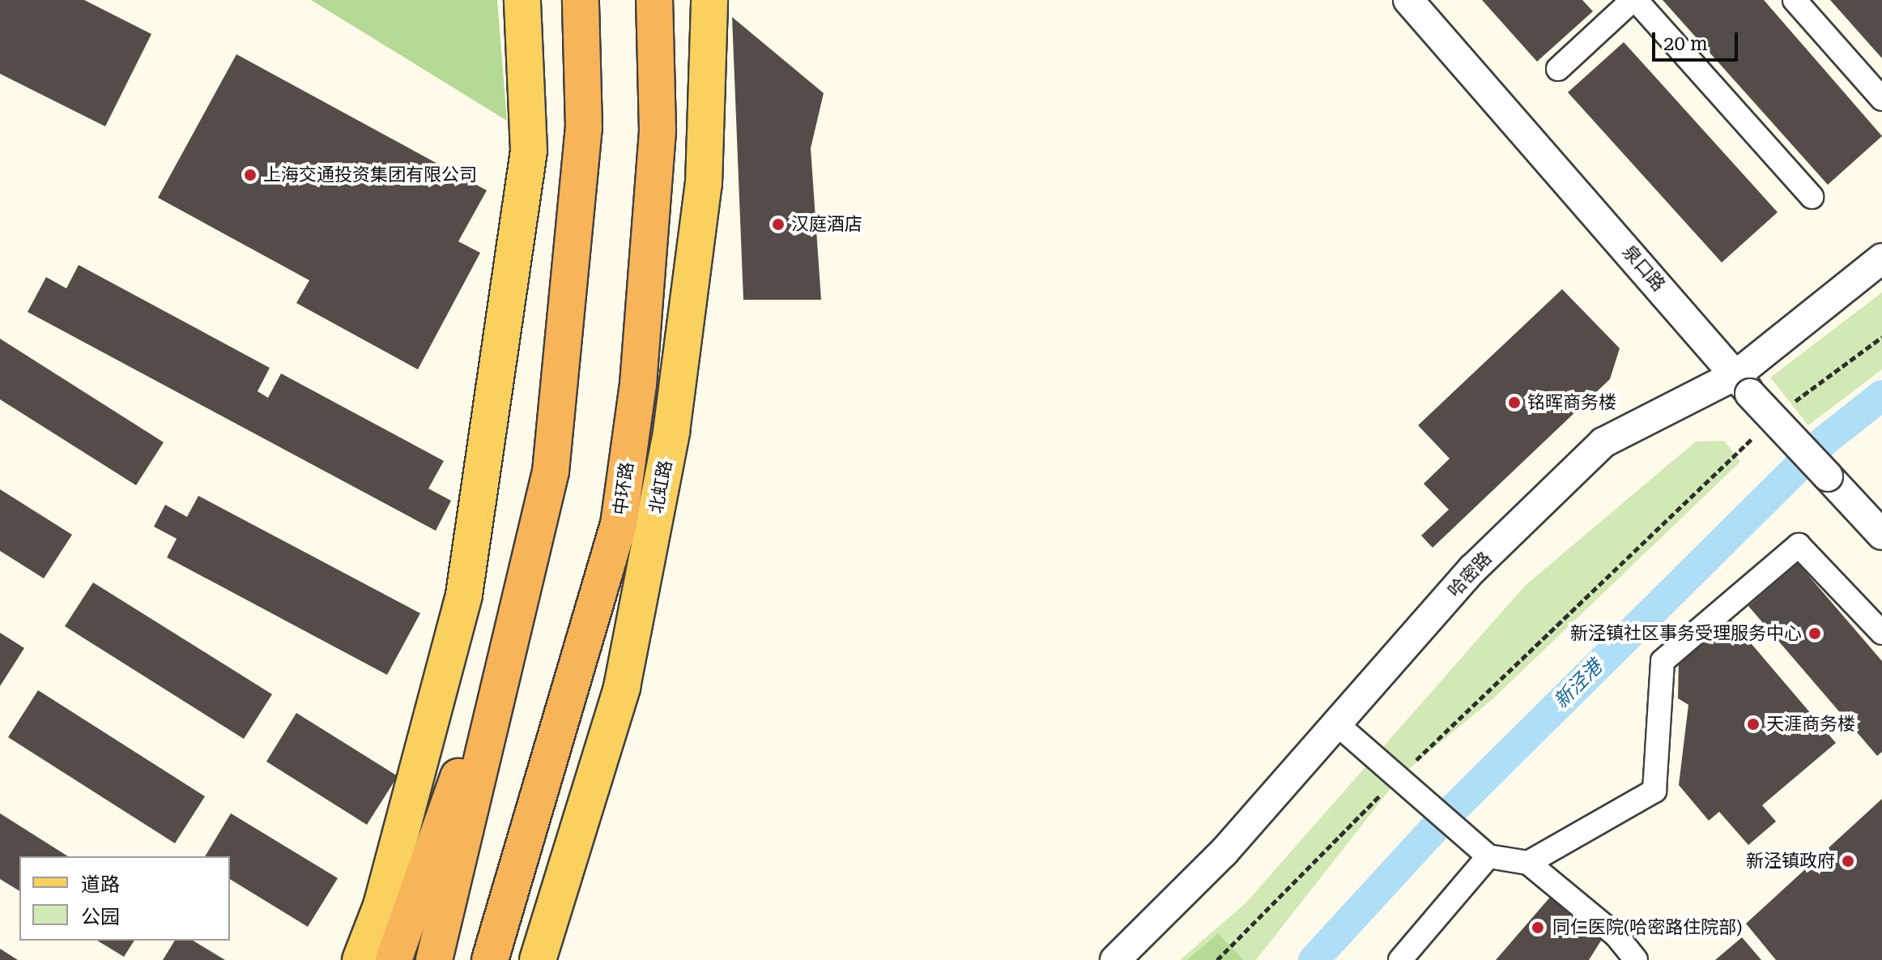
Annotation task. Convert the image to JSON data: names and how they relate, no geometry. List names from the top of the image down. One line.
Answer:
{"streets":{"highway":["中环路"],"main road":["北虹路"],"street":["泉口路","哈密路"]},"crossings":[["泉口路","哈密路"]],"water":["新泾港"],"places":["上海交通投资集团有限公司","汉庭酒店","铭晖商务楼","新泾镇社区事务受理服务中心","天涯商务楼","新泾镇政府","同仁医院(哈密路住院部)"],"legend":["道路","公园"],"scale_bar":"20 m"}
